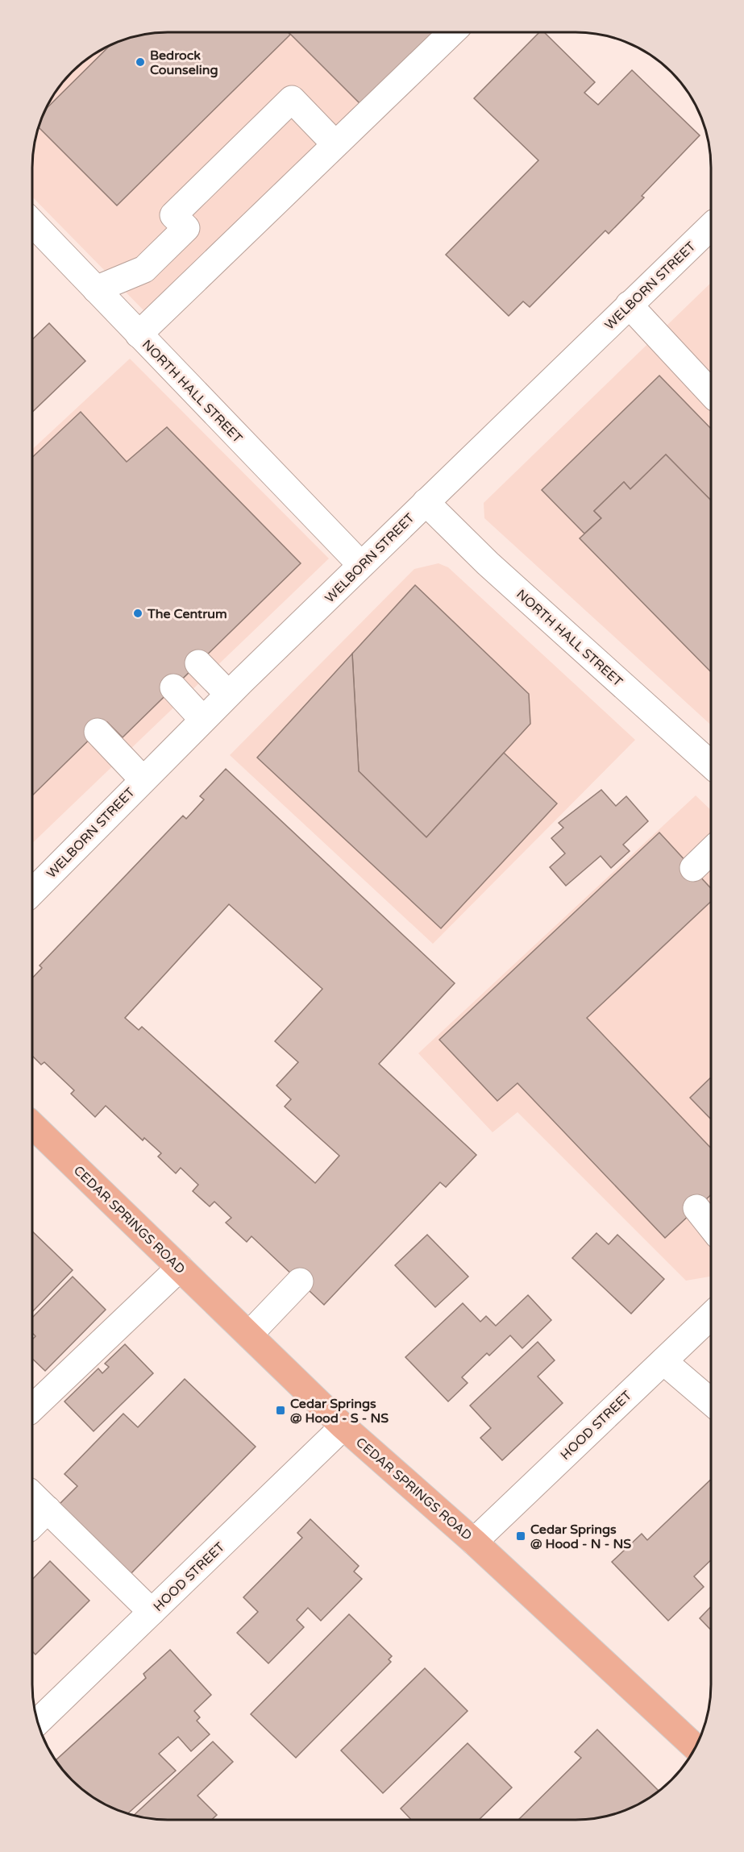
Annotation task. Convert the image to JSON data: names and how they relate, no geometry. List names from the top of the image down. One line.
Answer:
{"streets":{"main road":["CEDAR SPRINGS ROAD"],"street":["WELBORN STREET","NORTH HALL STREET","HOOD STREET"]},"crossings":[["WELBORN STREET","NORTH HALL STREET"],["CEDAR SPRINGS ROAD","HOOD STREET"]],"places":{"other":["Bedrock Counseling","The Centrum"],"transit":["Cedar Springs @ Hood - S - NS","Cedar Springs @ Hood - N - NS"]}}
